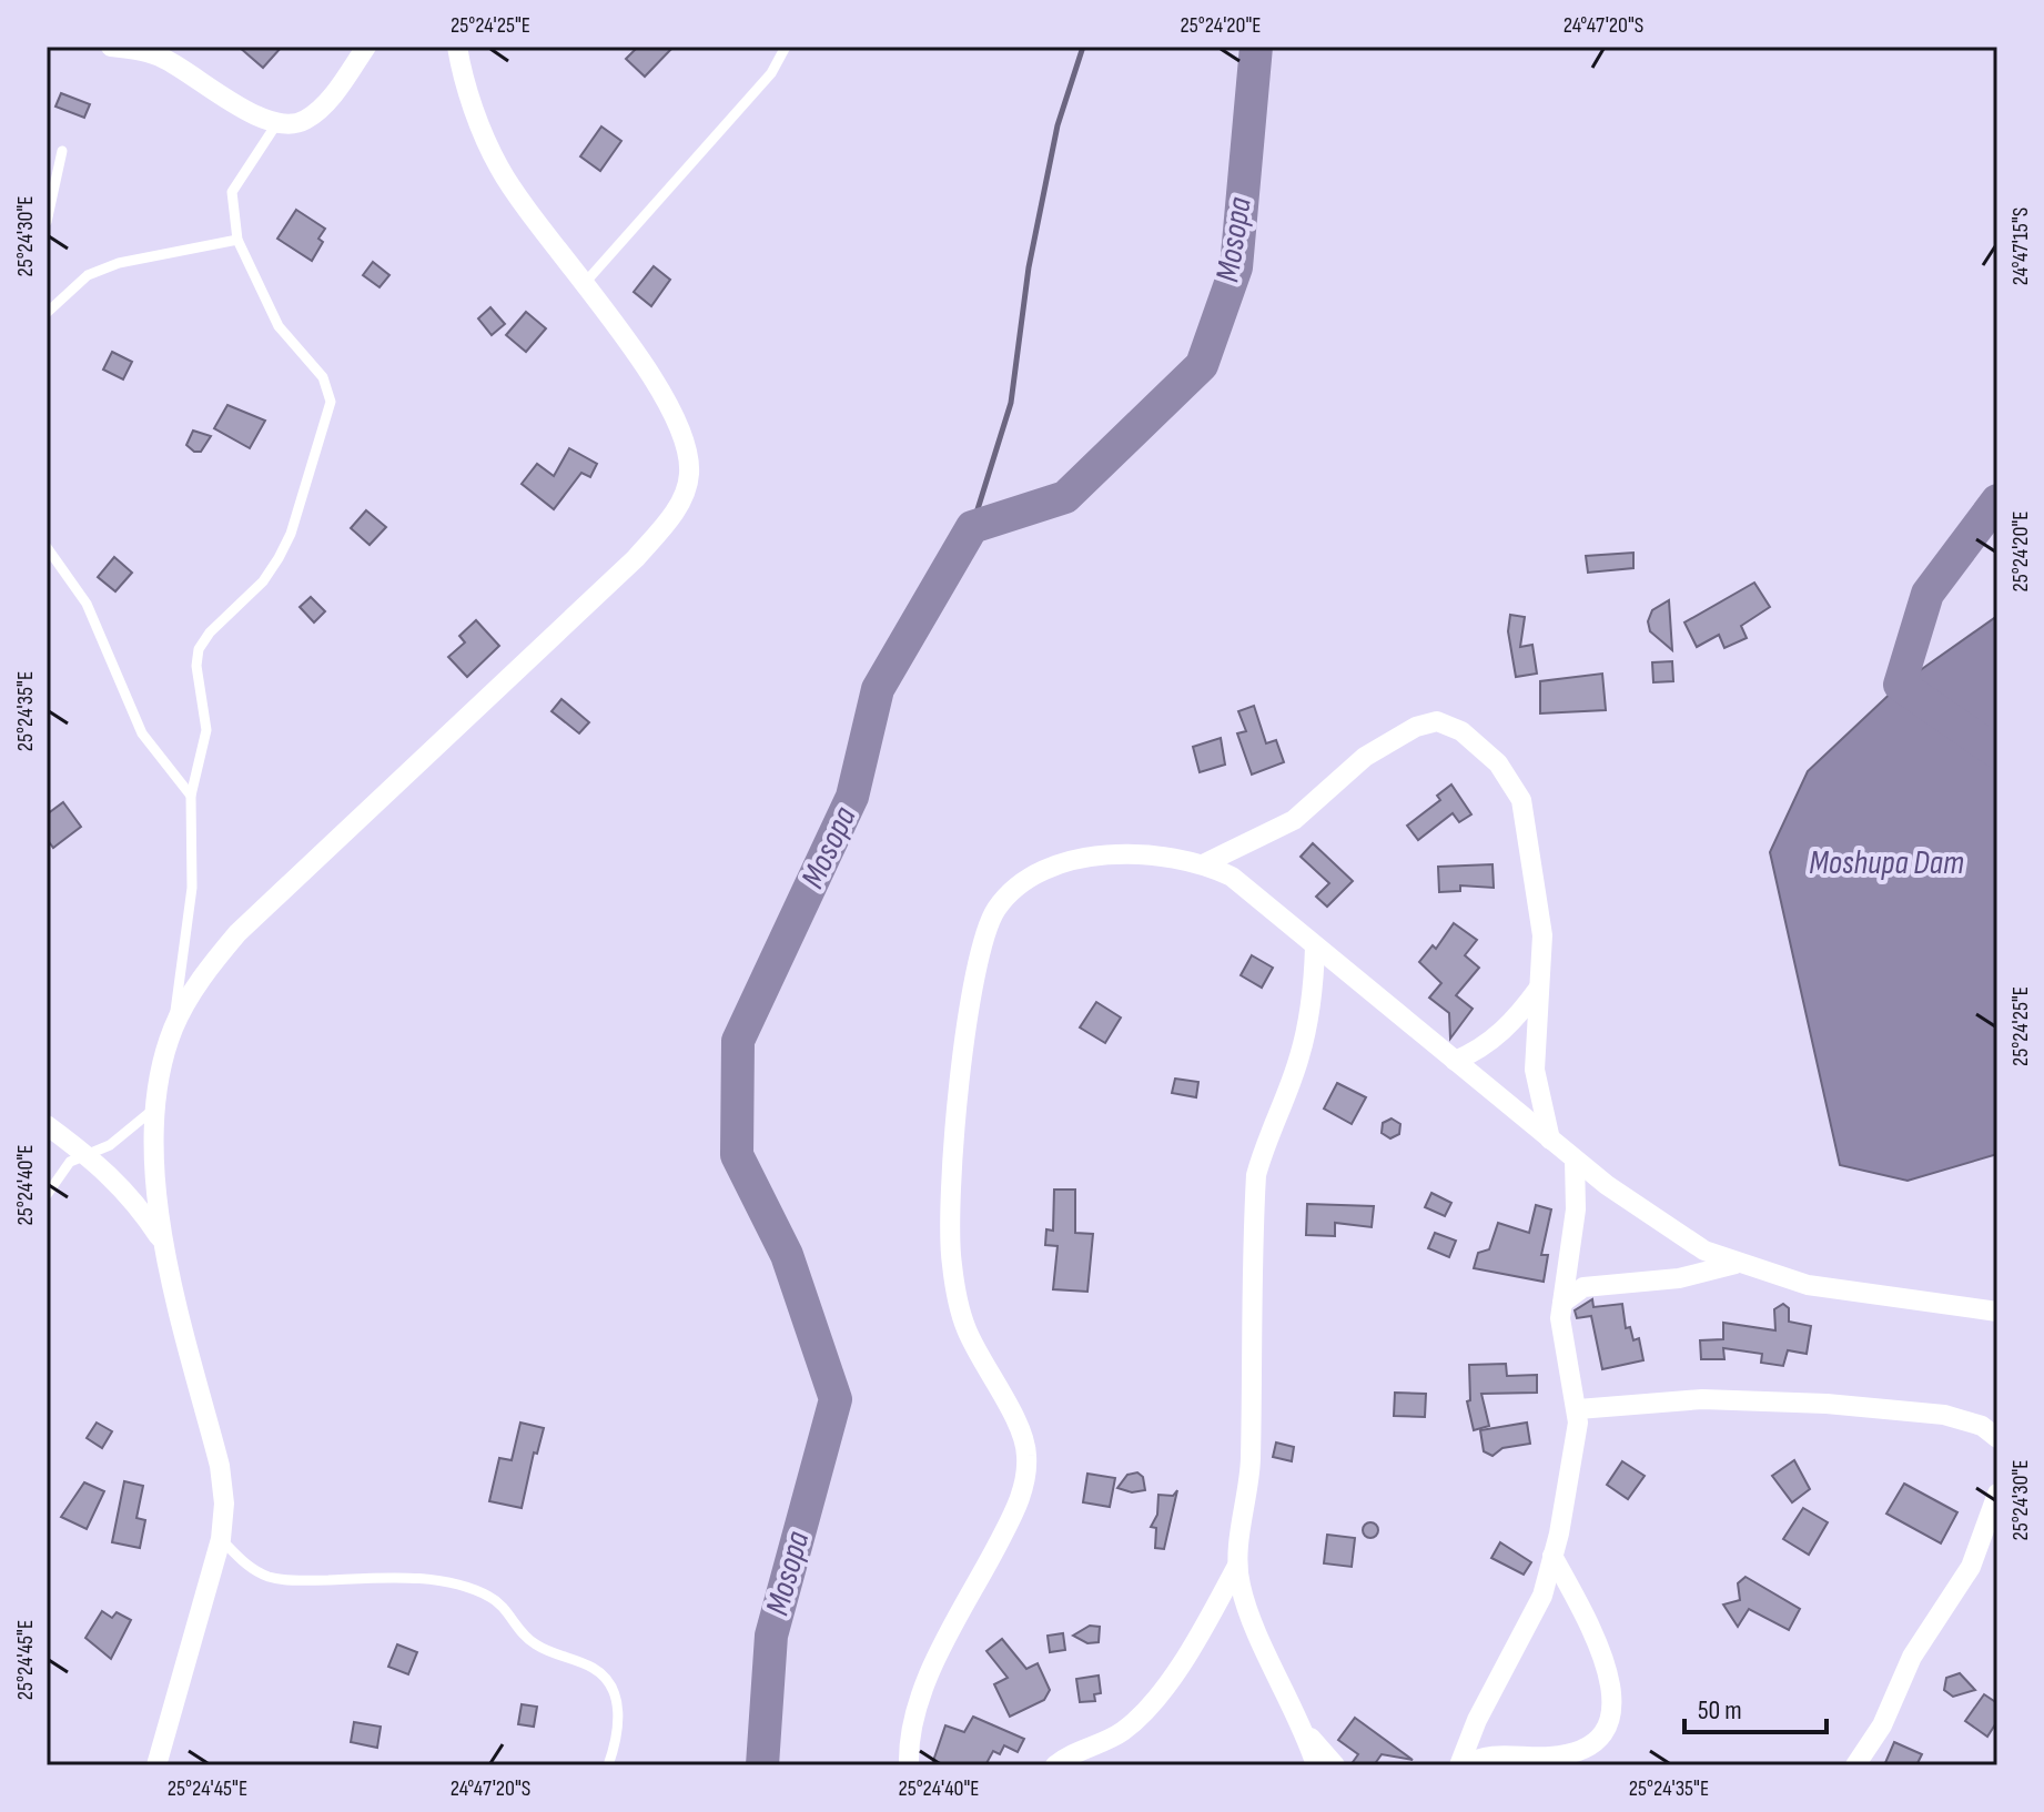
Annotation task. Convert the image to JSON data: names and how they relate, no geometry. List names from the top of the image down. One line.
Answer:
{"water":["Mosopa","Moshupa Dam"],"scale_bar":"50 m","coordinates":["25°24'25\"E","25°24'20\"E","24°47'20\"S","25°24'30\"E","24°47'15\"S","25°24'35\"E","25°24'40\"E","25°24'45\"E"]}
